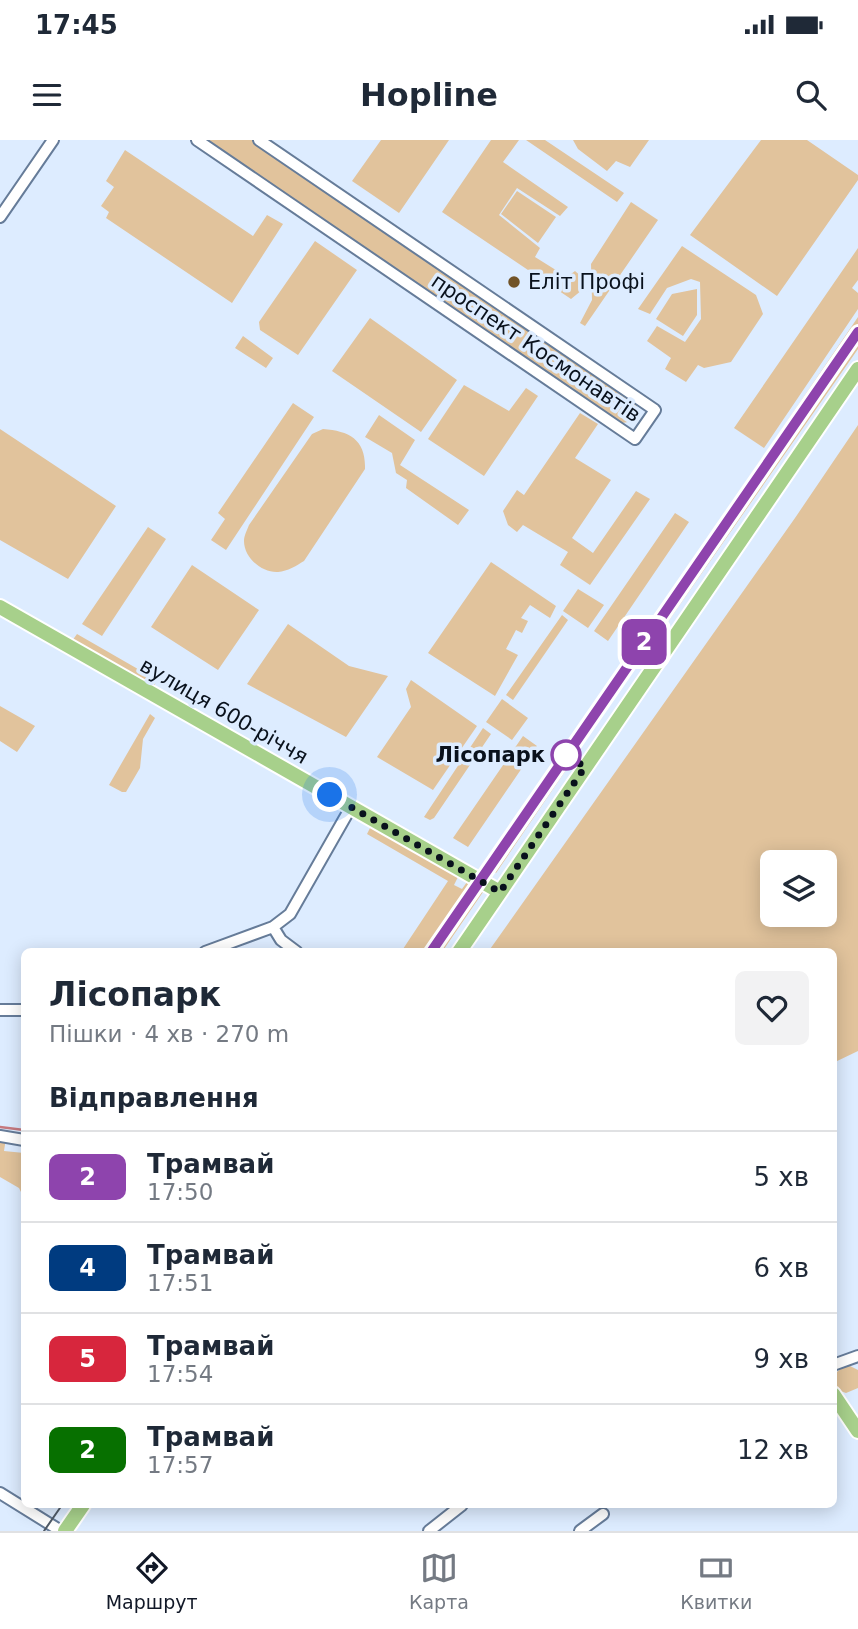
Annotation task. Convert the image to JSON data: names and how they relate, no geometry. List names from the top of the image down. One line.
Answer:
{"streets":{"main road":["вулиця 600-річчя"],"street":["проспект Космонавтів"]},"places":["Еліт Профі","Лісопарк"],"lines":["tram line 2"],"page":{"status":"17:45","header":"Hopline","on_map":"2","heading":[["Лісопарк","Пішки · 4 хв · 270 m"],"Відправлення"],"list":[{"mark":"2","name":"Трамвай","note":"17:50","value":"5 хв"},{"mark":"4","name":"Трамвай","note":"17:51","value":"6 хв"},{"mark":"5","name":"Трамвай","note":"17:54","value":"9 хв"},{"mark":"2","name":"Трамвай","note":"17:57","value":"12 хв"}],"tabs":["Маршрут","Карта","Квитки"]}}
